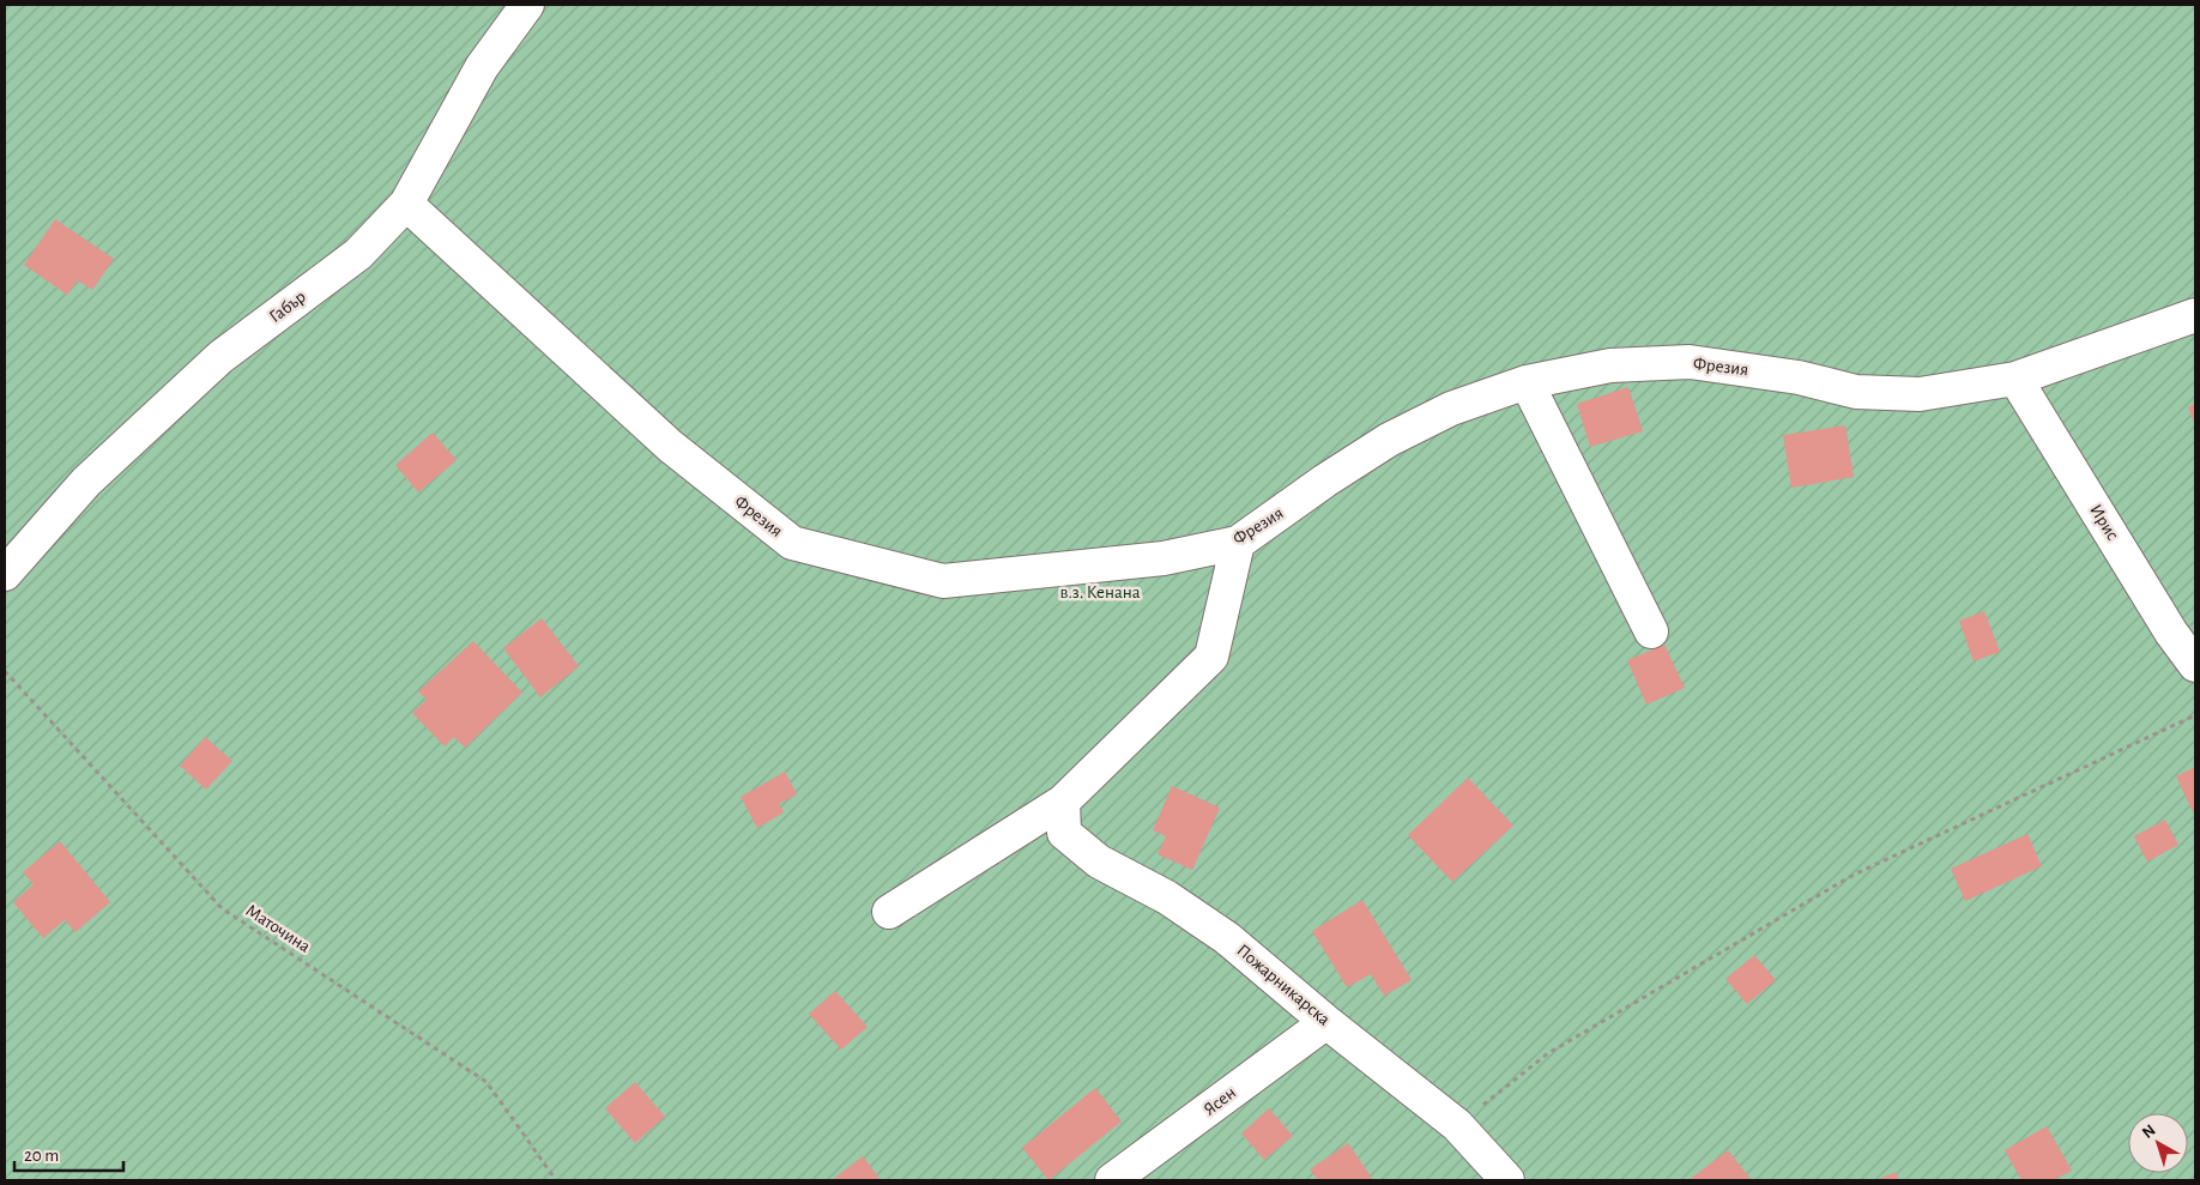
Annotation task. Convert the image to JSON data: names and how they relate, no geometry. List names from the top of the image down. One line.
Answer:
{"streets":{"street":["Габър","Фрезия","Ирис","Пожарникарска","Ясен"],"path":["Маточина"]},"crossings":[["Габър","Фрезия"],["Фрезия","Ирис"],["Пожарникарска","Ясен"]],"parks":["в.з. Кенана"],"scale_bar":"20 m","north":"top left"}
